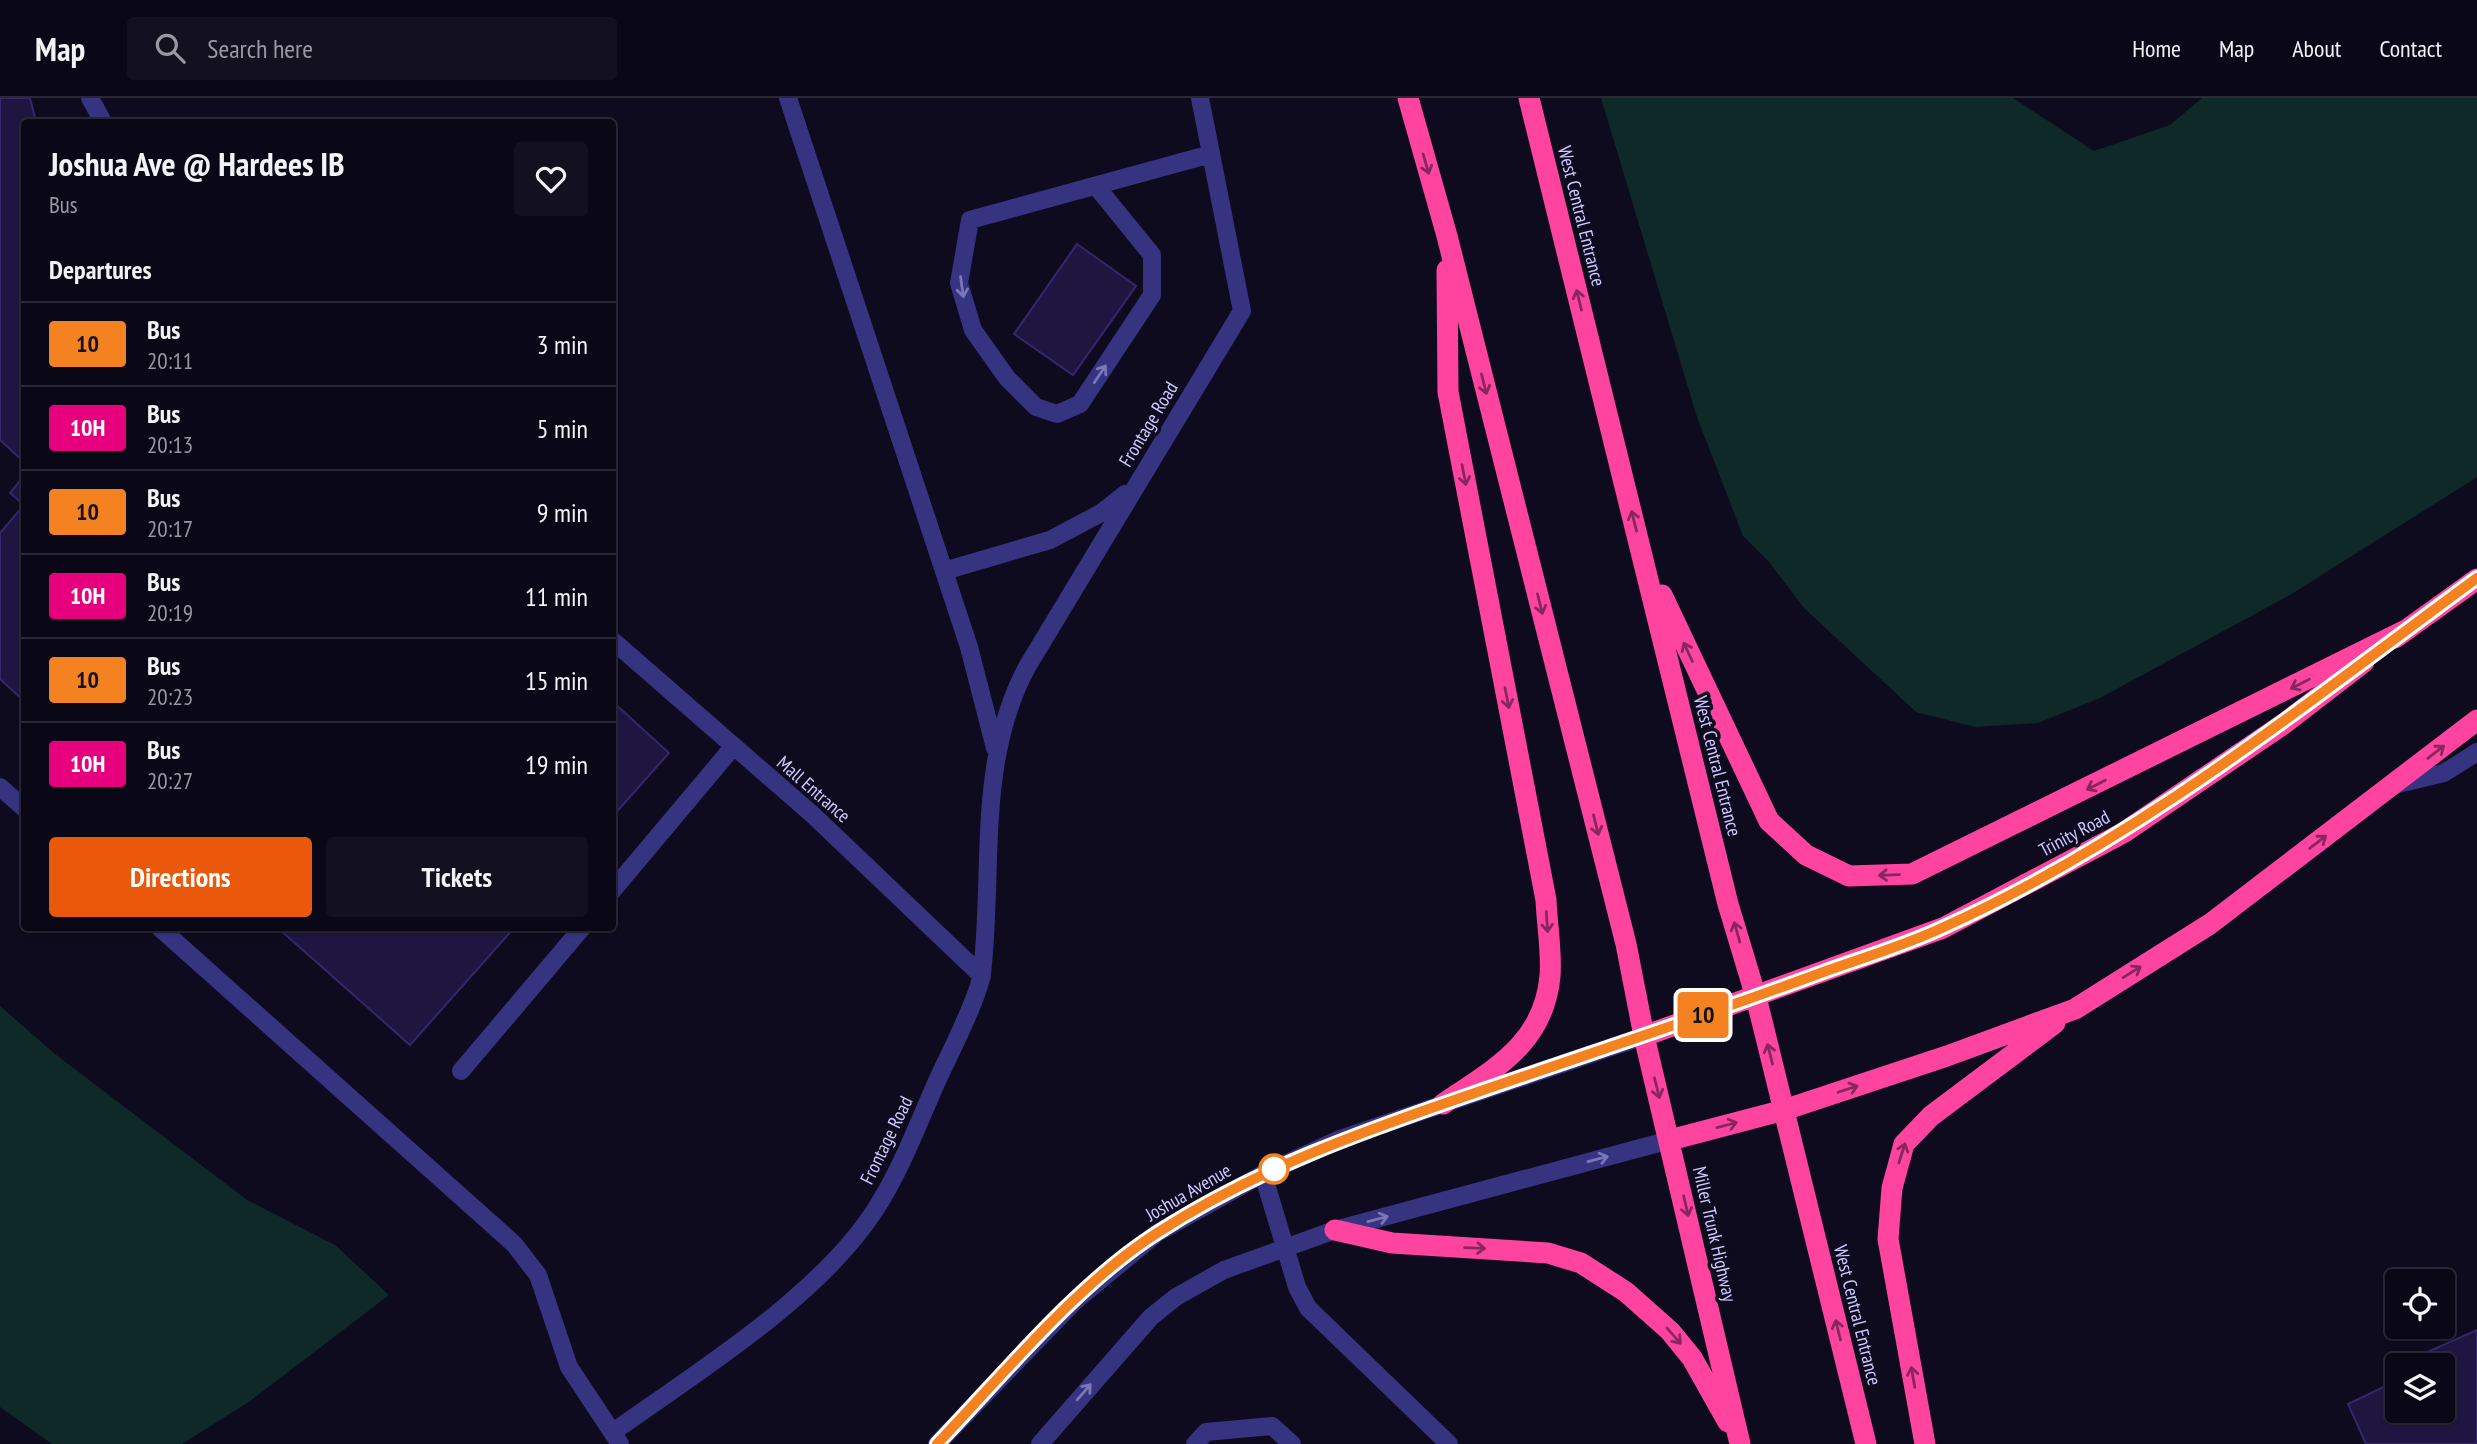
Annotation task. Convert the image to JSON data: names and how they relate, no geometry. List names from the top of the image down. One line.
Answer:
{"streets":{"highway":["West Central Entrance","Trinity Road","Miller Trunk Highway"],"street":["Frontage Road","Mall Entrance","Joshua Avenue"]},"crossings":[["West Central Entrance","Trinity Road"],["Frontage Road","Mall Entrance"],["Trinity Road","Joshua Avenue"],["Trinity Road","Miller Trunk Highway"],["Joshua Avenue","Miller Trunk Highway"]],"one_way":["Miller Trunk Highway"],"lines":["bus line 10"],"page":{"header":"Map","search":"Search here","nav":["Home","Map","About","Contact"],"on_map":"10","heading":[["Joshua Ave @ Hardees IB","Bus"],"Departures"],"list":[{"mark":"10","name":"Bus","note":"20:11","value":"3 min"},{"mark":"10H","name":"Bus","note":"20:13","value":"5 min"},{"mark":"10","name":"Bus","note":"20:17","value":"9 min"},{"mark":"10H","name":"Bus","note":"20:19","value":"11 min"},{"mark":"10","name":"Bus","note":"20:23","value":"15 min"},{"mark":"10H","name":"Bus","note":"20:27","value":"19 min"}],"buttons":["Directions","Tickets"]}}
